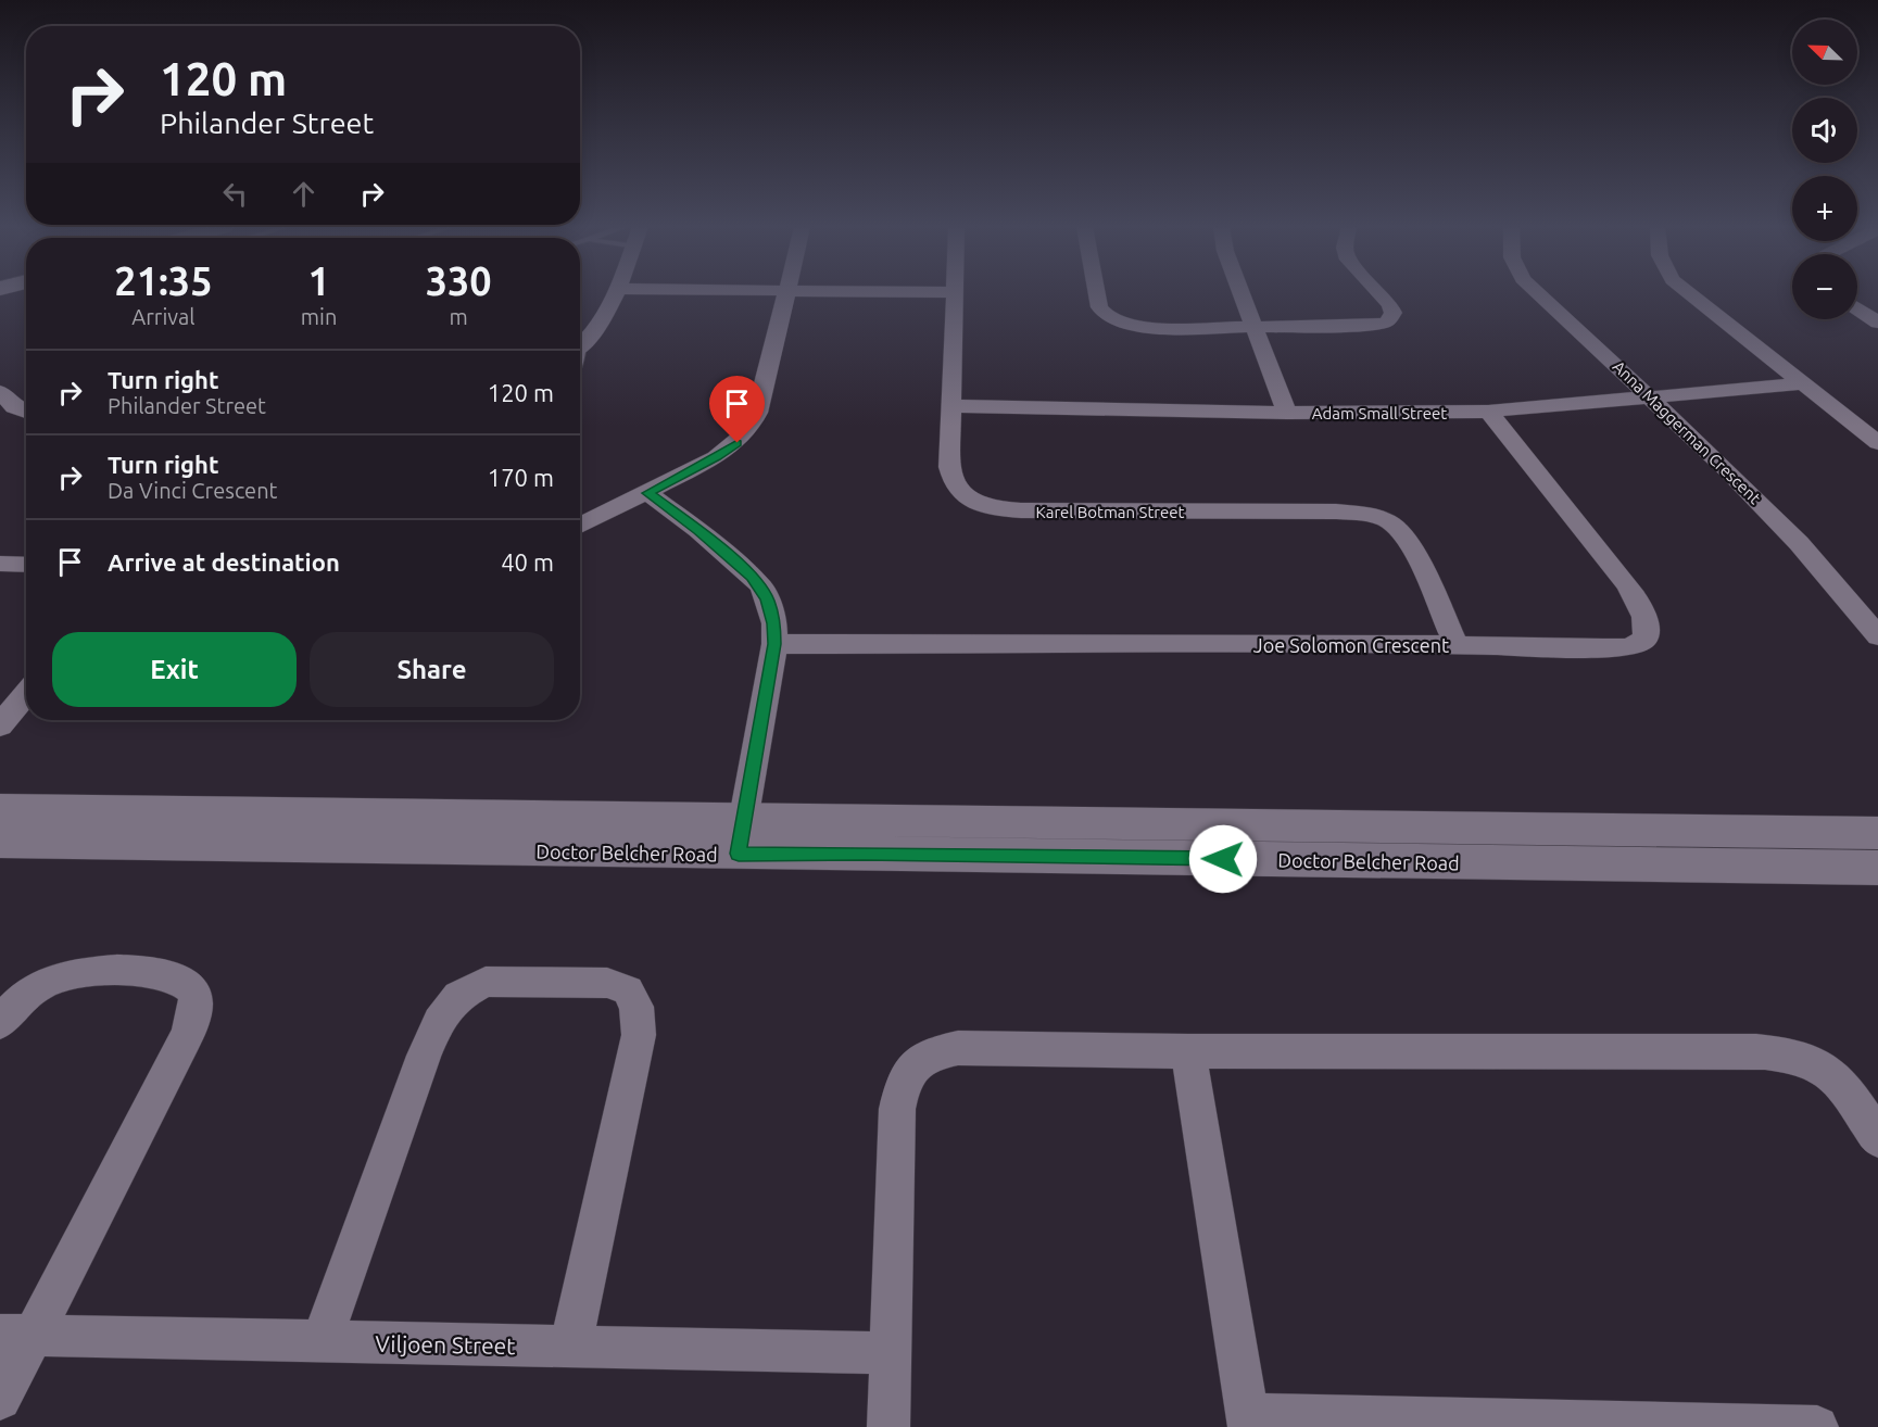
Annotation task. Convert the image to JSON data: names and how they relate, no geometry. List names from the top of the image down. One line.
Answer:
{"streets":{"main road":["Doctor Belcher Road"],"street":["Adam Small Street","Anna Maggerman Crescent","Karel Botman Street","Joe Solomon Crescent","Viljoen Street"]},"crossings":[["Adam Small Street","Anna Maggerman Crescent"],["Adam Small Street","Karel Botman Street"],["Adam Small Street","Joe Solomon Crescent"],["Karel Botman Street","Joe Solomon Crescent"]],"north":"top left","page":{"map_buttons":["+","−"],"turn":["120 m","Philander Street"],"eta":["21:35","Arrival","1","min","330","m"],"list":[{"name":"Turn right","note":"Philander Street","value":"120 m"},{"name":"Turn right","note":"Da Vinci Crescent","value":"170 m"},{"name":"Arrive at destination","value":"40 m"}],"buttons":["Exit","Share"]}}
